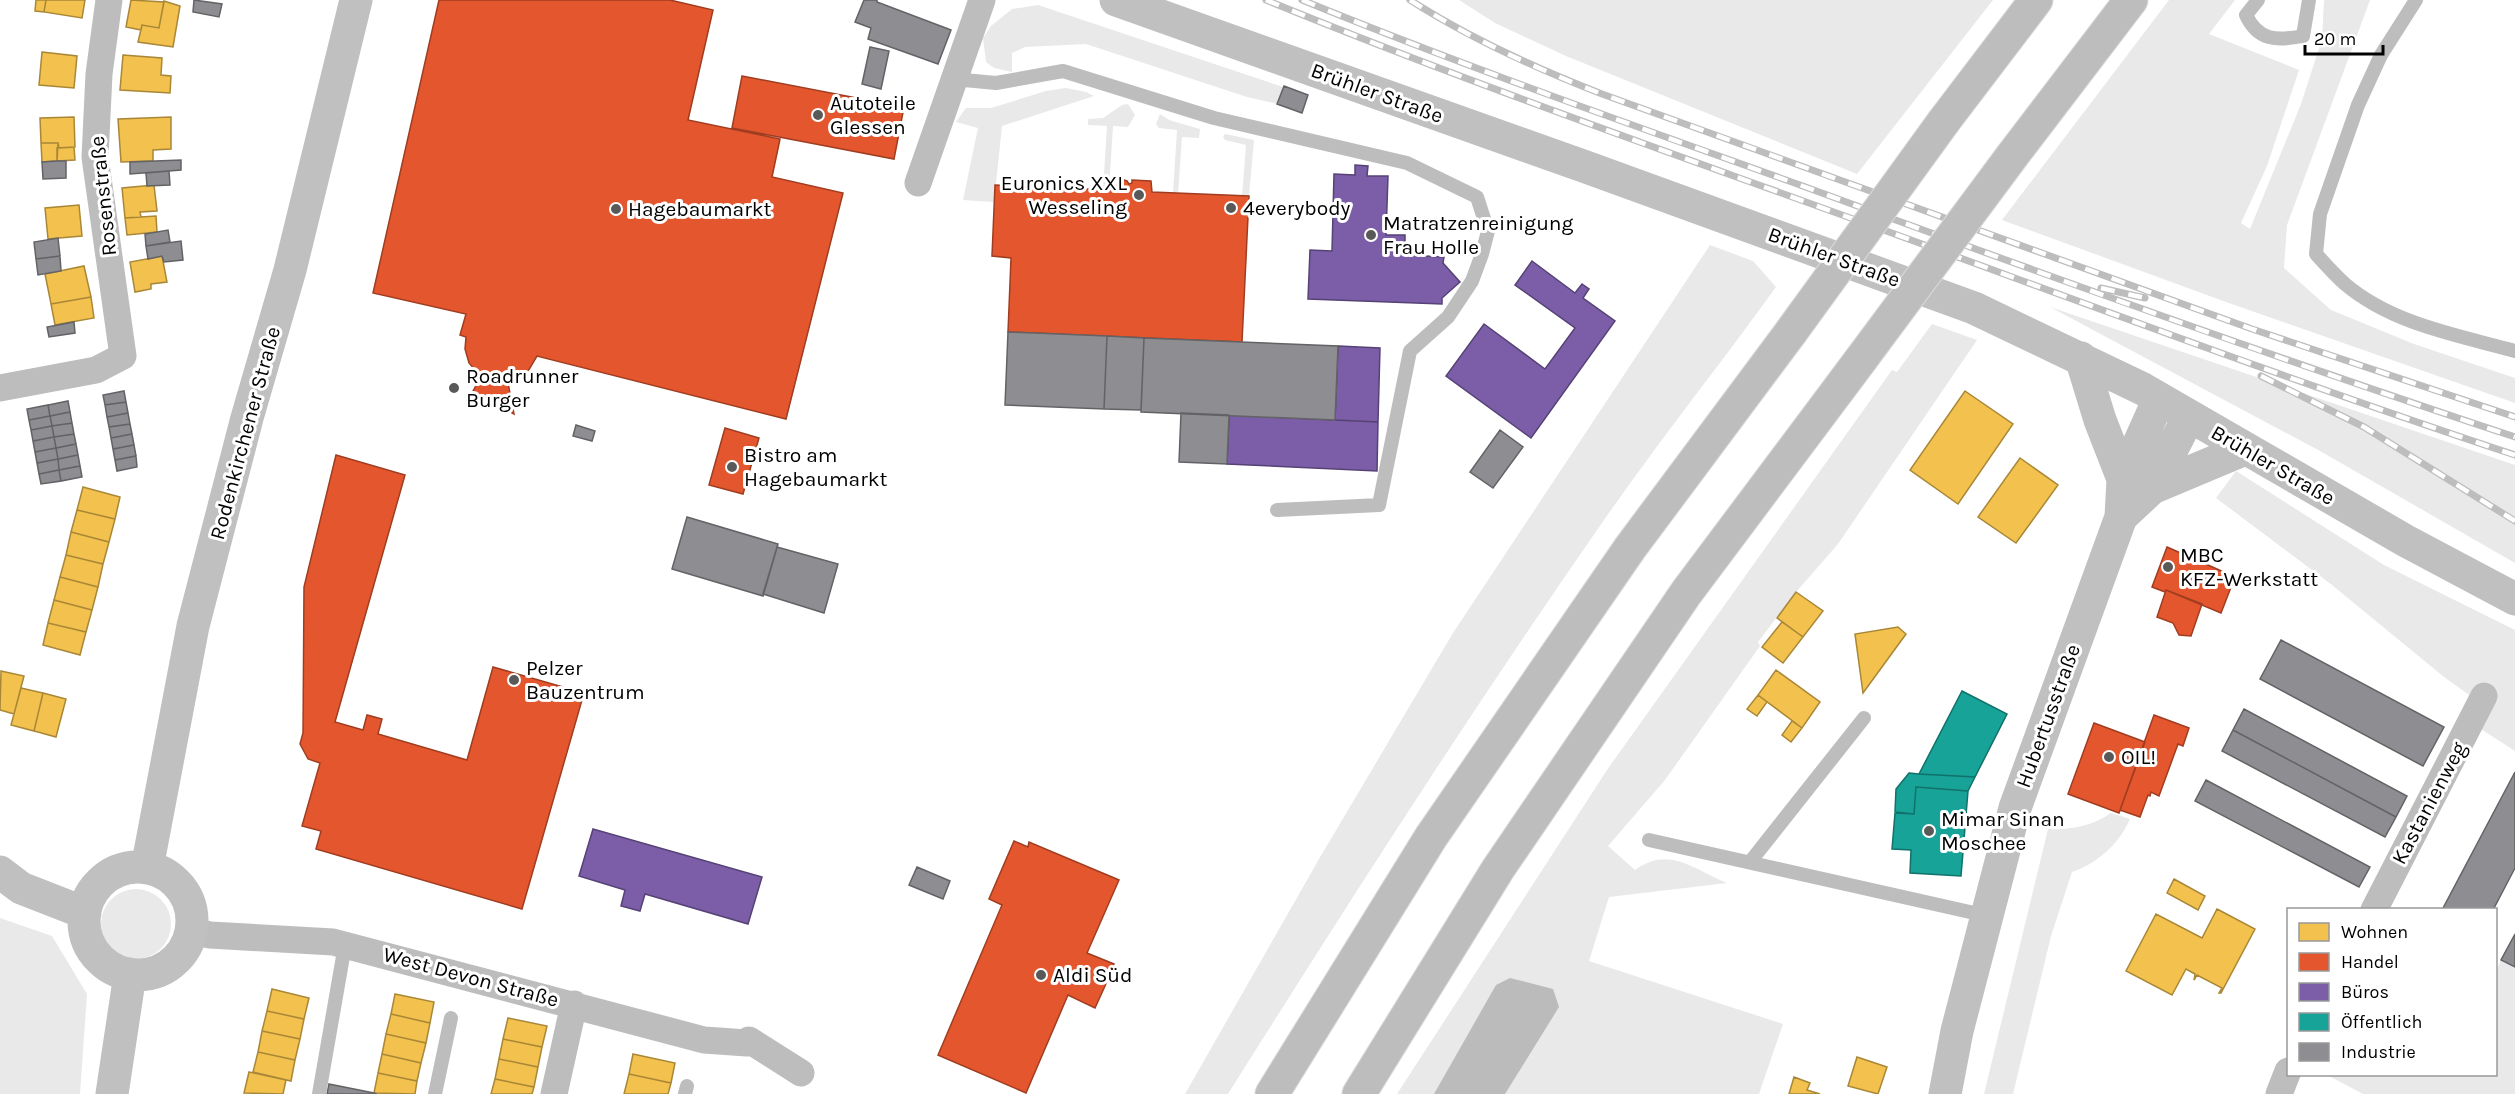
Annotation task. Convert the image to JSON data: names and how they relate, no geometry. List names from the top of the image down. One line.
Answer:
{"streets":{"main road":["Brühler Straße","Rodenkirchener Straße","Hubertusstraße"],"street":["Rosenstraße","Kastanienweg","West Devon Straße"]},"crossings":[["Brühler Straße","Hubertusstraße"],["Rodenkirchener Straße","West Devon Straße"]],"places":["Autoteile Glessen","Euronics XXL Wesseling","4everybody","Hagebaumarkt","Matratzenreinigung Frau Holle","Roadrunner Burger","Bistro am Hagebaumarkt","MBC KFZ-Werkstatt","Pelzer Bauzentrum","OIL!","Mimar Sinan Moschee","Aldi Süd"],"legend":["Wohnen","Handel","Büros","Öffentlich","Industrie"],"scale_bar":"20 m"}
